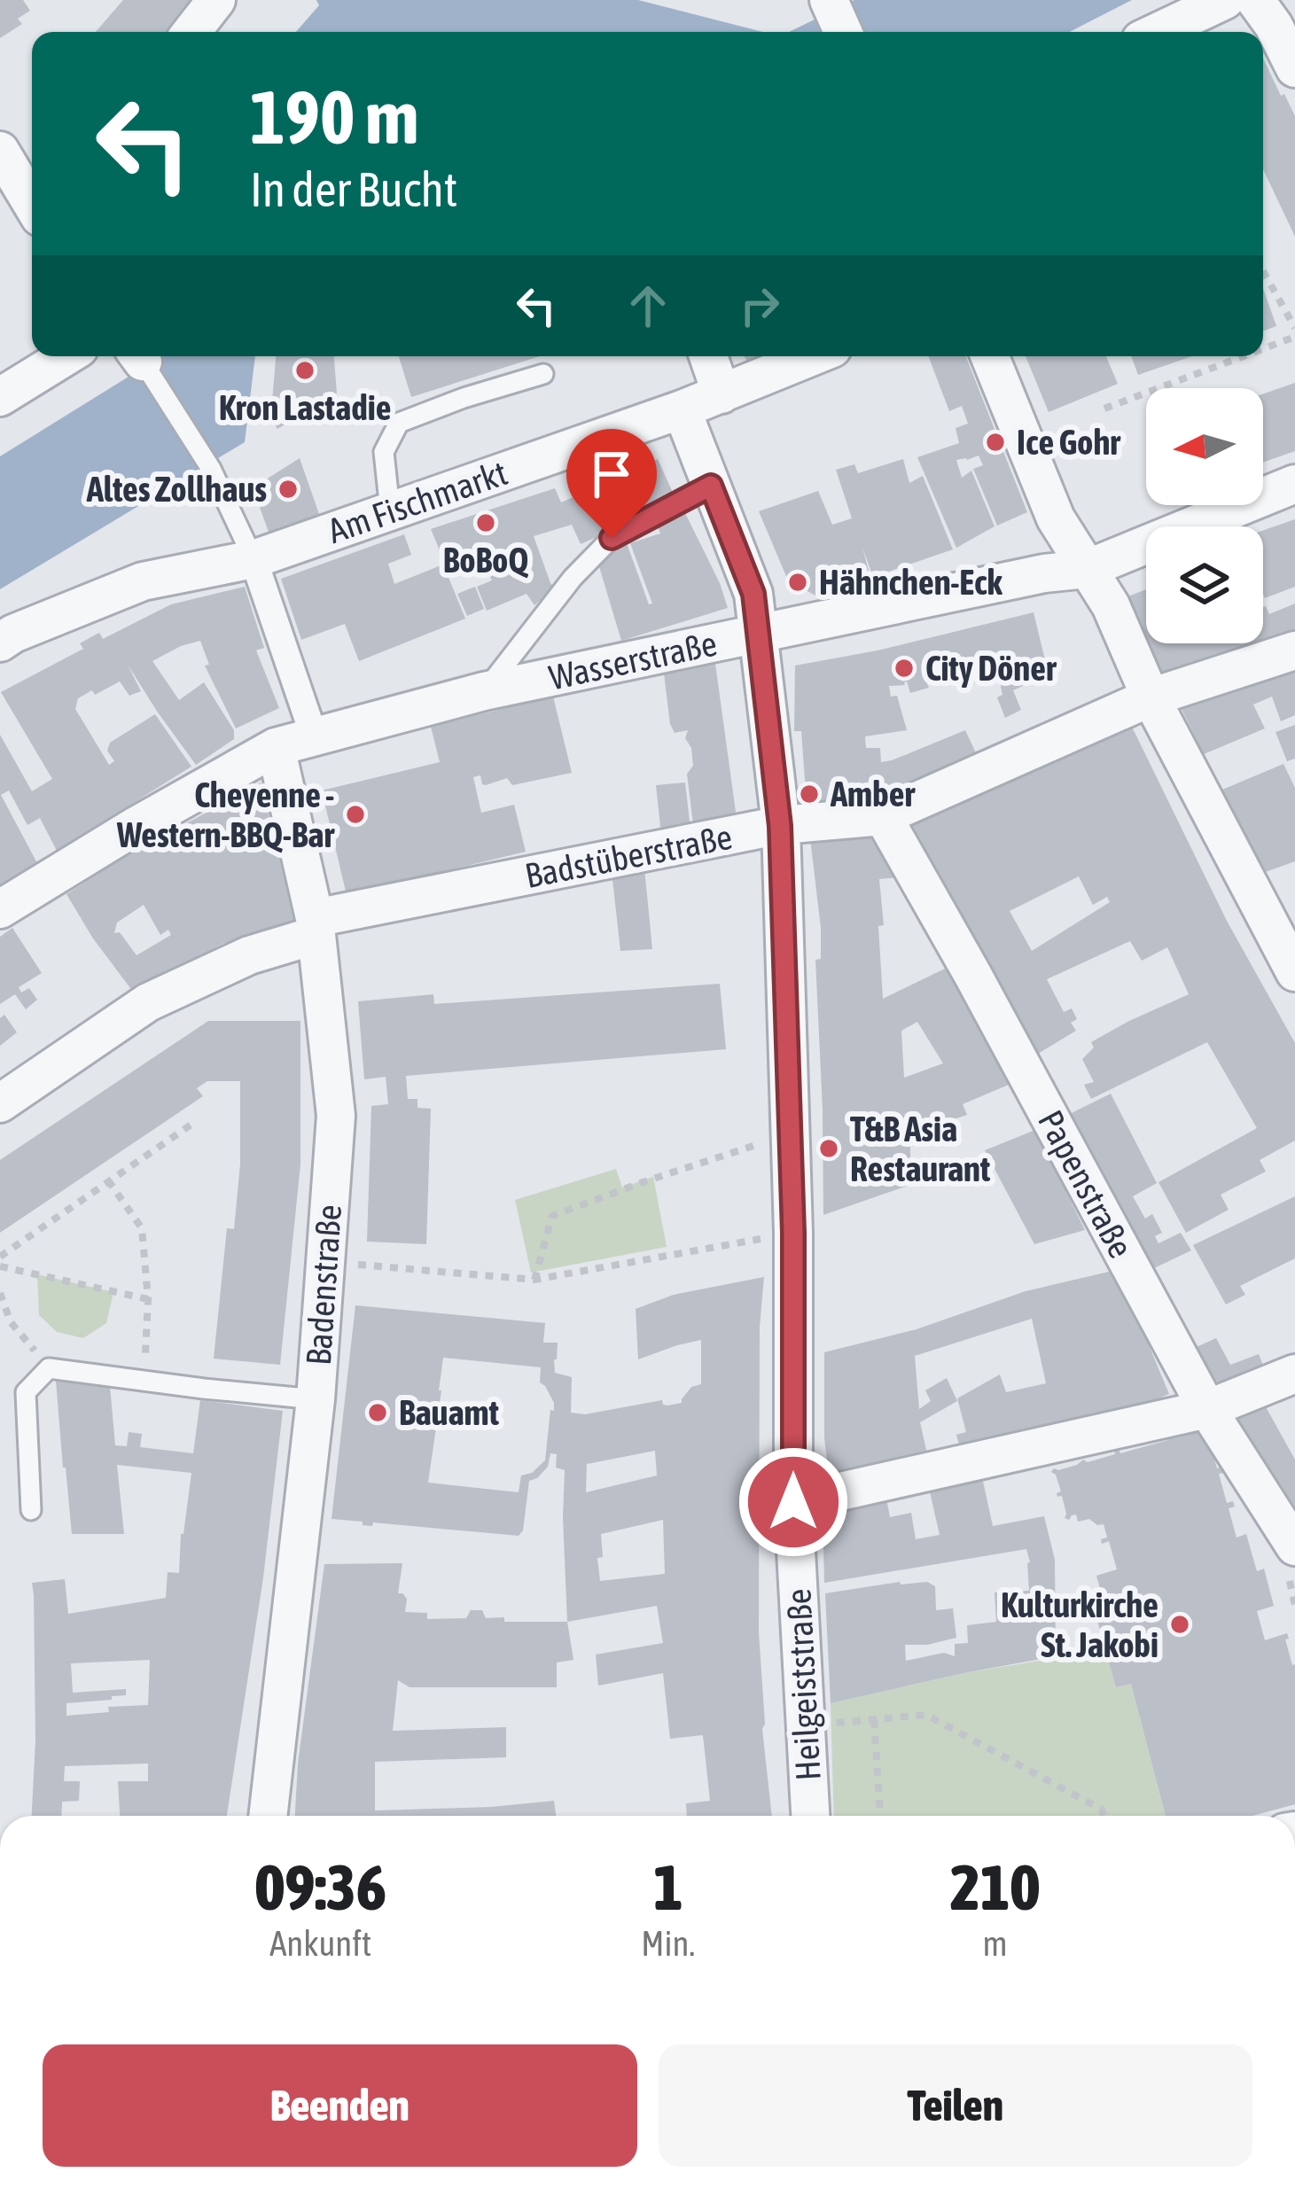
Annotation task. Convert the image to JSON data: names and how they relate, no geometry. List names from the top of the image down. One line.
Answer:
{"streets":{"street":["Am Fischmarkt","Wasserstraße","Badstüberstraße","Papenstraße","Badenstraße","Heilgeiststraße"]},"crossings":[["Am Fischmarkt","Heilgeiststraße"],["Wasserstraße","Badenstraße"],["Wasserstraße","Heilgeiststraße"],["Badstüberstraße","Papenstraße"],["Badstüberstraße","Badenstraße"],["Badstüberstraße","Heilgeiststraße"]],"places":["Kron Lastadie","Ice Gohr","Altes Zollhaus","BoBoQ","Hähnchen-Eck","City Döner","Amber","Cheyenne - Western-BBQ-Bar","T&B Asia Restaurant","Bauamt","Kulturkirche St. Jakobi"],"north":"left","page":{"turn":["190 m","In der Bucht"],"eta":["09:36","Ankunft","1","Min.","210","m"],"buttons":["Beenden","Teilen"]}}
